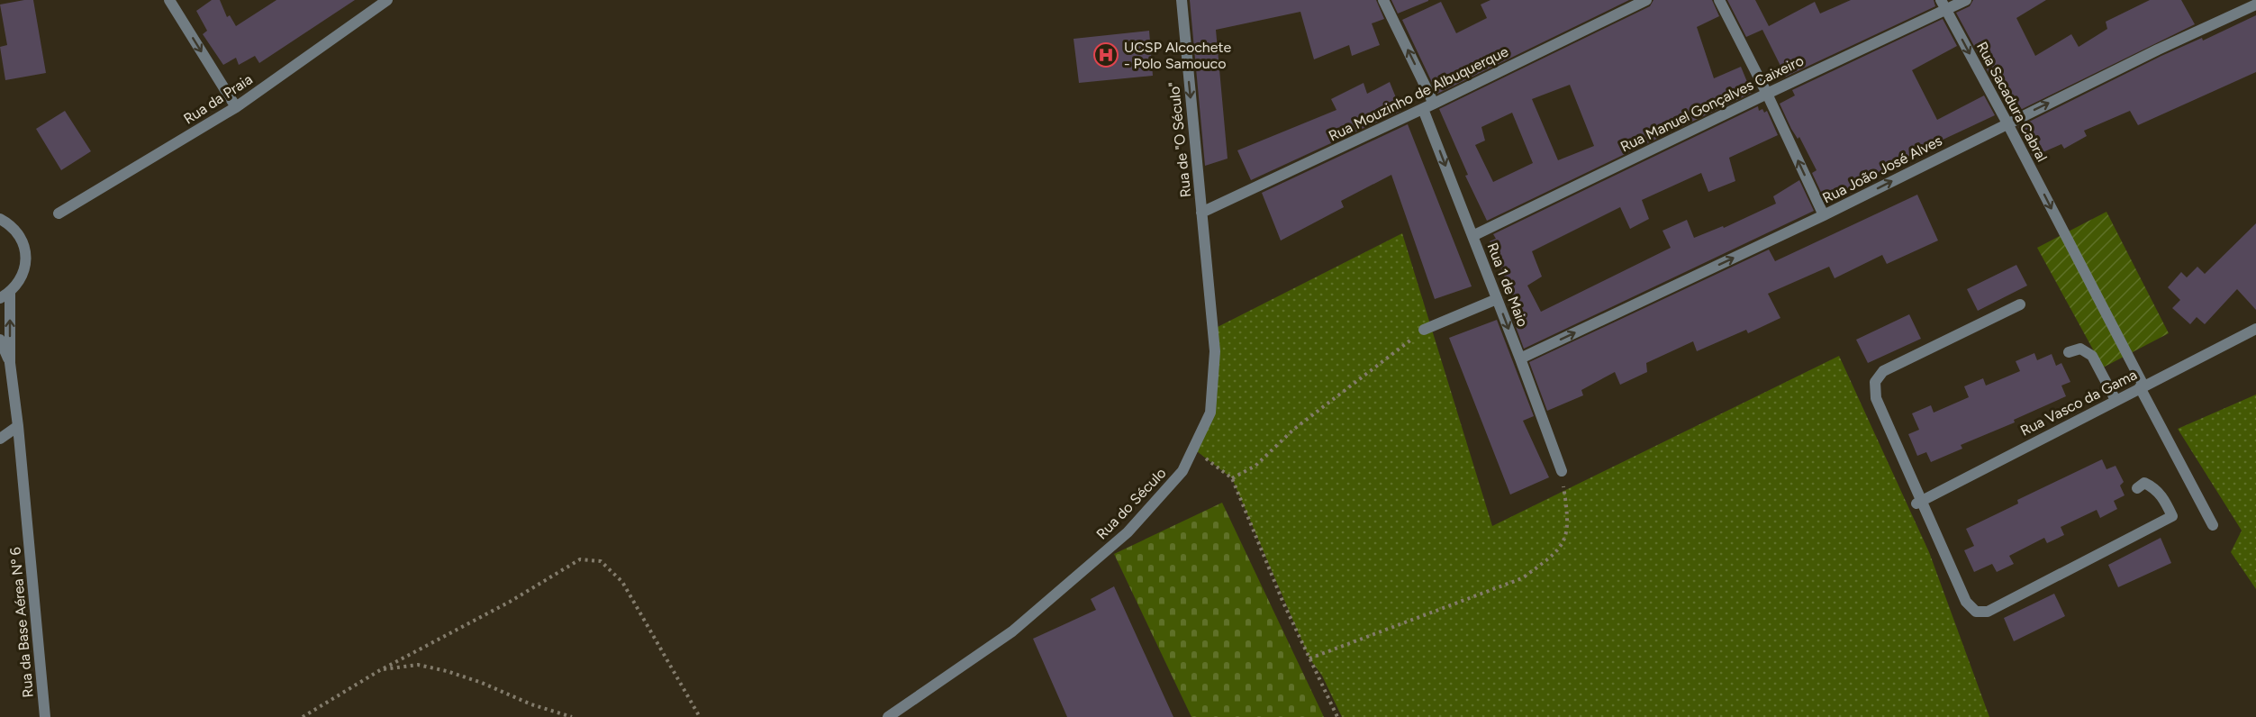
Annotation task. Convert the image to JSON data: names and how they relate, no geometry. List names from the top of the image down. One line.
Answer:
{"streets":{"street":["Rua Mouzinho de Albuquerque","Rua da Praia","Rua Sacadura Cabral","Rua Manuel Gonçalves Caixeiro","Rua de \"O Século\"","Rua João José Alves","Rua 1 de Maio","Rua Vasco da Gama","Rua do Século","Rua da Base Aérea Nº 6"]},"crossings":[["Rua Mouzinho de Albuquerque","Rua de \"O Século\""],["Rua Mouzinho de Albuquerque","Rua 1 de Maio"],["Rua Mouzinho de Albuquerque","Rua do Século"],["Rua Sacadura Cabral","Rua Manuel Gonçalves Caixeiro"],["Rua Sacadura Cabral","Rua João José Alves"],["Rua Sacadura Cabral","Rua Vasco da Gama"],["Rua Manuel Gonçalves Caixeiro","Rua 1 de Maio"],["Rua de \"O Século\"","Rua do Século"],["Rua João José Alves","Rua 1 de Maio"]],"one_way":["Rua Sacadura Cabral","Rua de \"O Século\"","Rua João José Alves","Rua 1 de Maio"],"places":{"hospital":["UCSP Alcochete - Polo Samouco"]}}
